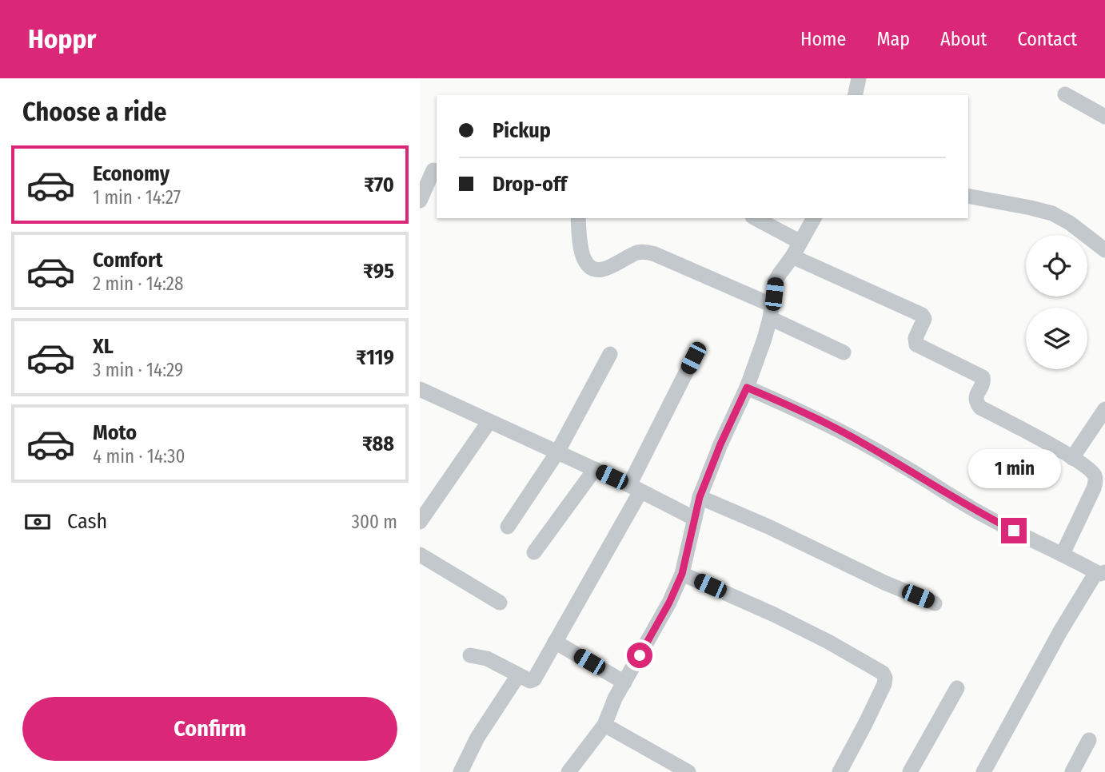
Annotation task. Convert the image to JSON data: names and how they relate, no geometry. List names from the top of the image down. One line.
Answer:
{"page":{"header":"Hoppr","nav":["Home","Map","About","Contact"],"heading":"Choose a ride","banner":["Pickup","Drop-off"],"list":[{"name":"Economy","note":"1 min · 14:27","value":"₹70"},{"name":"Comfort","note":"2 min · 14:28","value":"₹95"},{"name":"XL","note":"3 min · 14:29","value":"₹119"},{"name":"Moto","note":"4 min · 14:30","value":"₹88"}],"bubble":"1 min","pay":["Cash","300 m"],"buttons":"Confirm"}}
